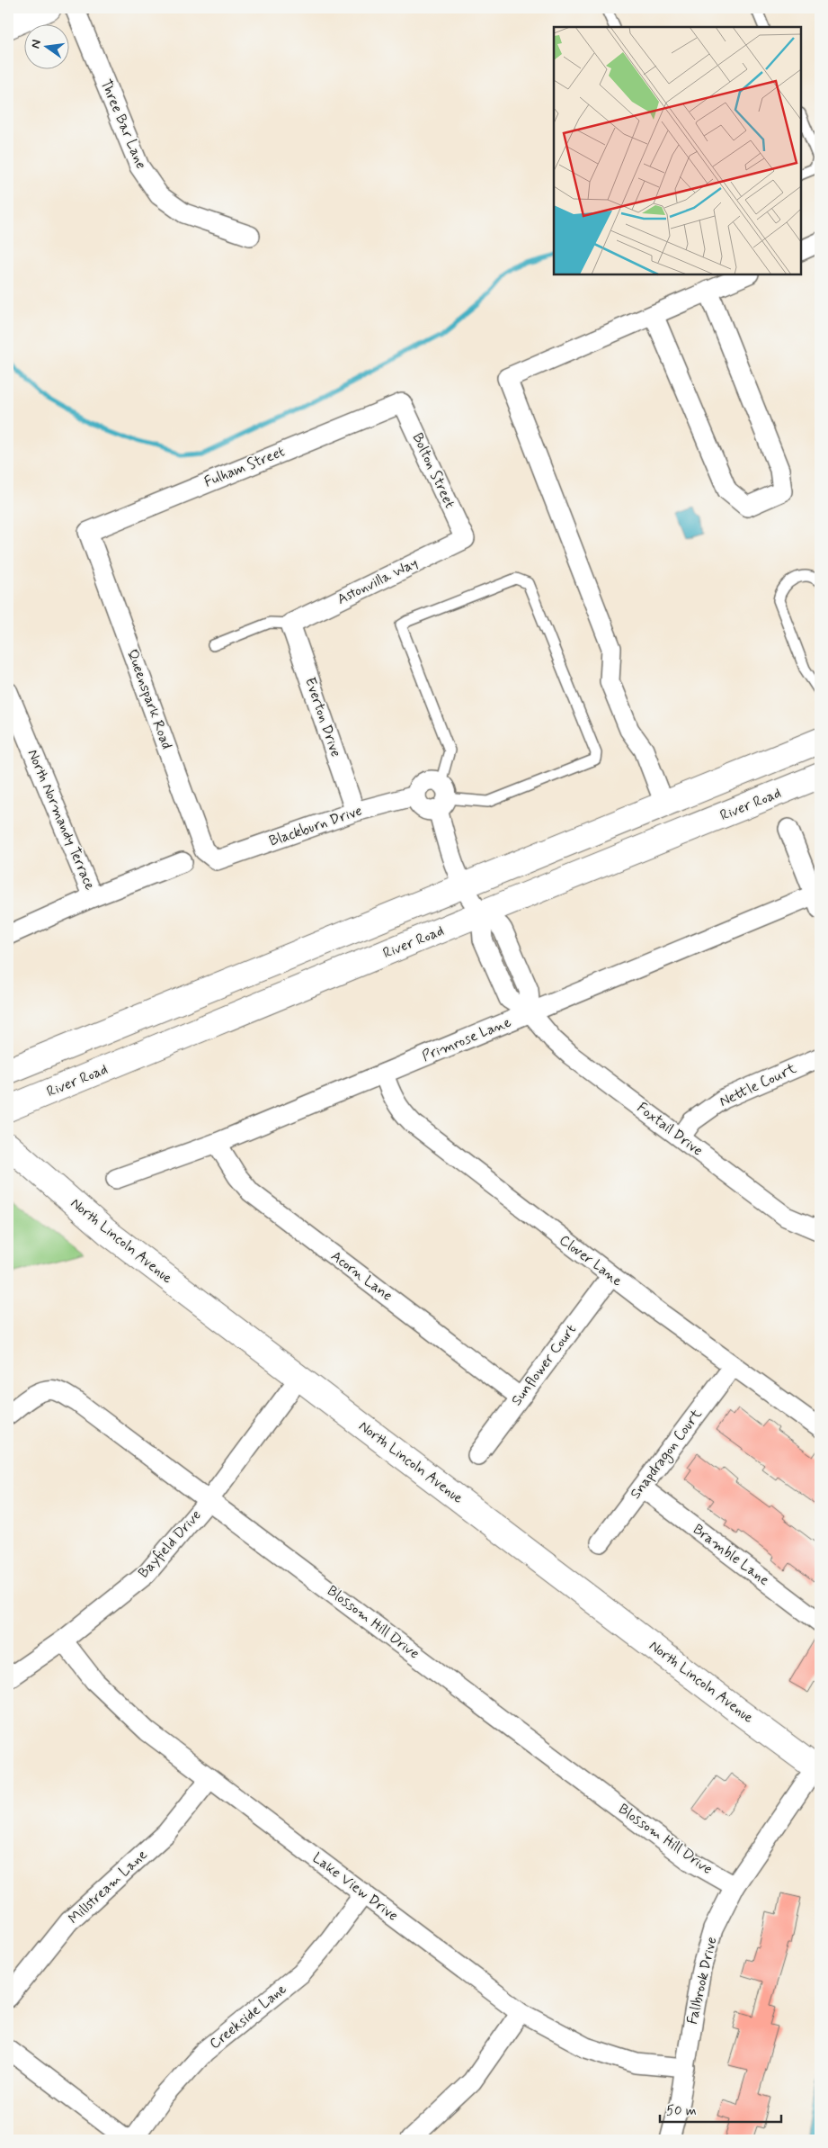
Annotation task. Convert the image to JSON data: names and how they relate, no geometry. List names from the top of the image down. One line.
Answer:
{"streets":{"main road":["River Road","North Lincoln Avenue"],"street":["Three Bar Lane","Fulham Street","Bolton Street","Astonvilla Way","Queenspark Road","Everton Drive","North Normandy Terrace","Blackburn Drive","Primrose Lane","Nettle Court","Foxtail Drive","Clover Lane","Acorn Lane","Sunflower Court","Snapdragon Court","Bayfield Drive","Bramble Lane","Blossom Hill Drive","Millstream Lane","Lake View Drive","Fallbrook Drive","Creekside Lane"]},"crossings":[["Fulham Street","Bolton Street"],["Fulham Street","Queenspark Road"],["Bolton Street","Astonvilla Way"],["Astonvilla Way","Everton Drive"],["Queenspark Road","Blackburn Drive"],["Everton Drive","Blackburn Drive"],["River Road","Foxtail Drive"],["Primrose Lane","Foxtail Drive"],["Primrose Lane","Clover Lane"],["Primrose Lane","Acorn Lane"],["Nettle Court","Foxtail Drive"],["North Lincoln Avenue","Bayfield Drive"],["North Lincoln Avenue","Fallbrook Drive"],["Clover Lane","Sunflower Court"],["Clover Lane","Snapdragon Court"],["Acorn Lane","Sunflower Court"],["Snapdragon Court","Bramble Lane"],["Bayfield Drive","Blossom Hill Drive"],["Bayfield Drive","Lake View Drive"],["Blossom Hill Drive","Fallbrook Drive"],["Millstream Lane","Lake View Drive"],["Lake View Drive","Fallbrook Drive"],["Lake View Drive","Creekside Lane"]],"scale_bar":"50 m","north":"left"}
